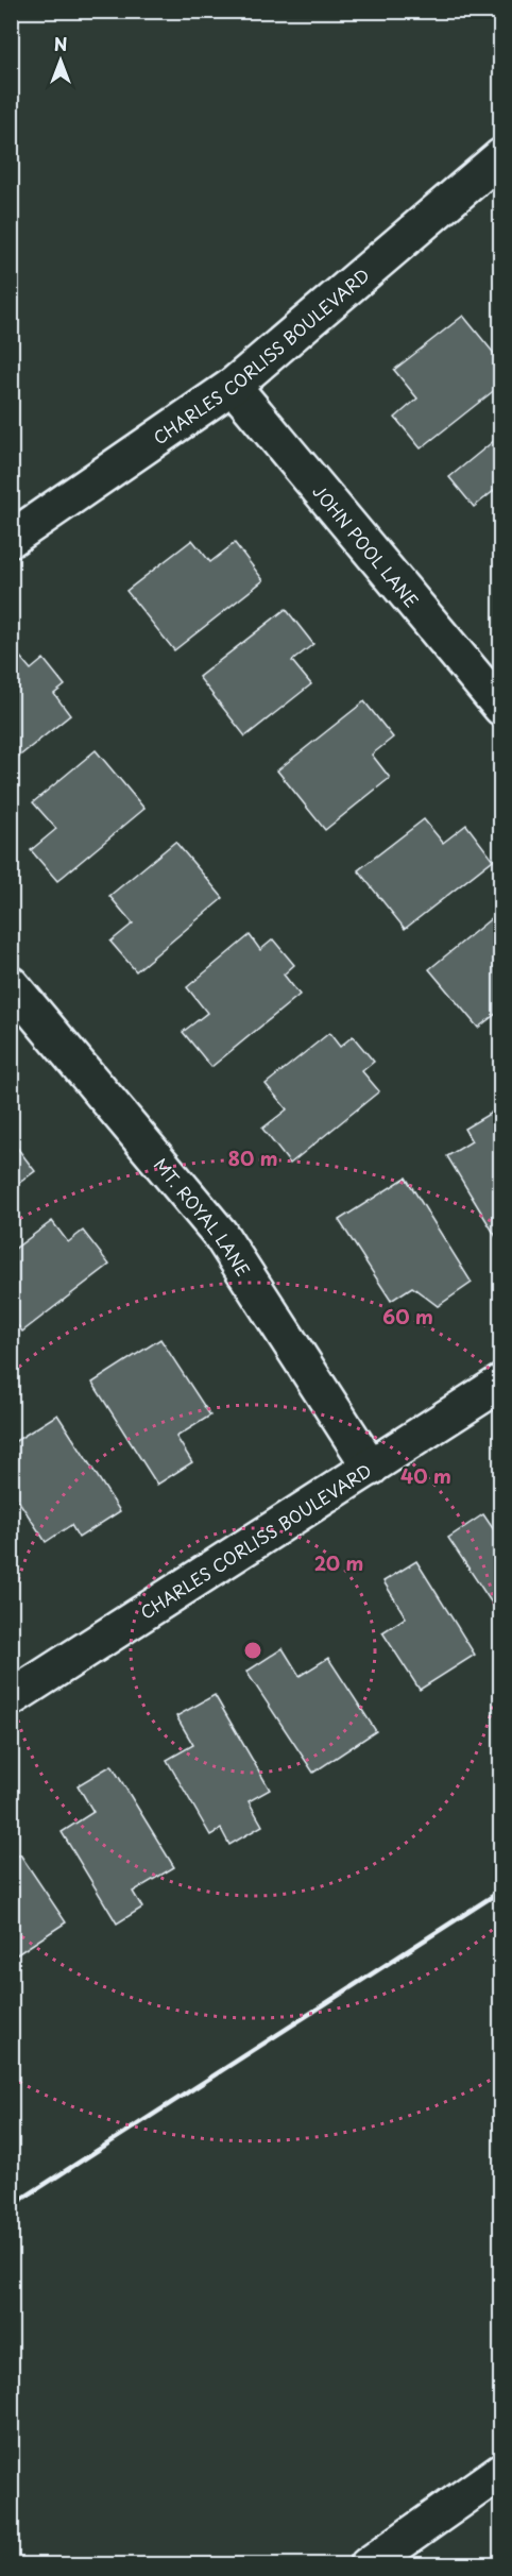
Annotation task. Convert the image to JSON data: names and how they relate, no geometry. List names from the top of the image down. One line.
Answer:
{"streets":{"street":["CHARLES CORLISS BOULEVARD","JOHN POOL LANE","MT. ROYAL LANE"]},"crossings":[["CHARLES CORLISS BOULEVARD","JOHN POOL LANE"],["CHARLES CORLISS BOULEVARD","MT. ROYAL LANE"]],"north":"top","rings":["80 m","60 m","40 m","20 m"]}
